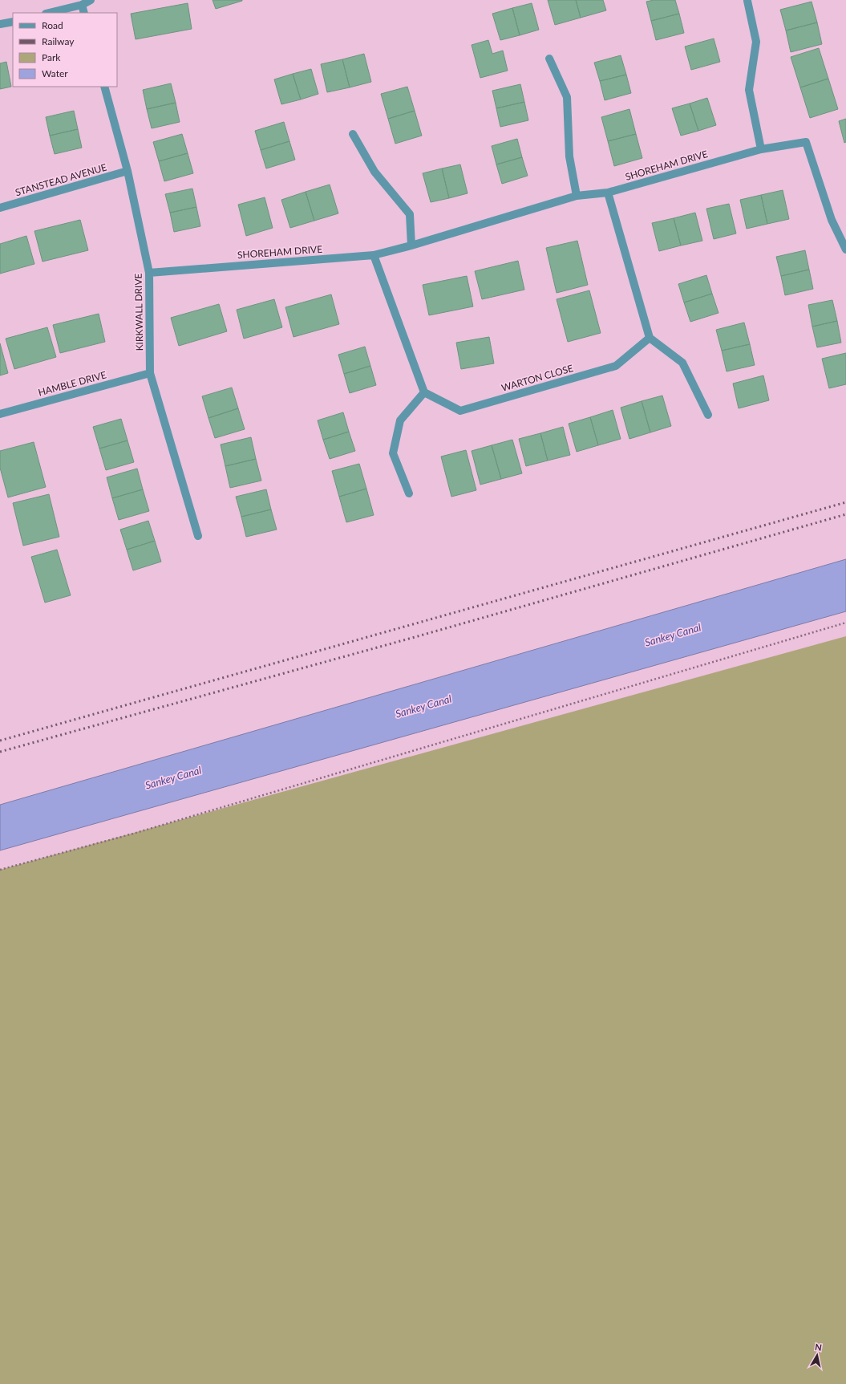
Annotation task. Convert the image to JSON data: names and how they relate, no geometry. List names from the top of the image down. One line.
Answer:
{"streets":{"street":["SHOREHAM DRIVE","STANSTEAD AVENUE","KIRKWALL DRIVE","WARTON CLOSE","HAMBLE DRIVE"]},"crossings":[["SHOREHAM DRIVE","KIRKWALL DRIVE"],["STANSTEAD AVENUE","KIRKWALL DRIVE"],["KIRKWALL DRIVE","HAMBLE DRIVE"]],"water":["Sankey Canal"],"legend":["Road","Railway","Park","Water"],"north":"top"}
